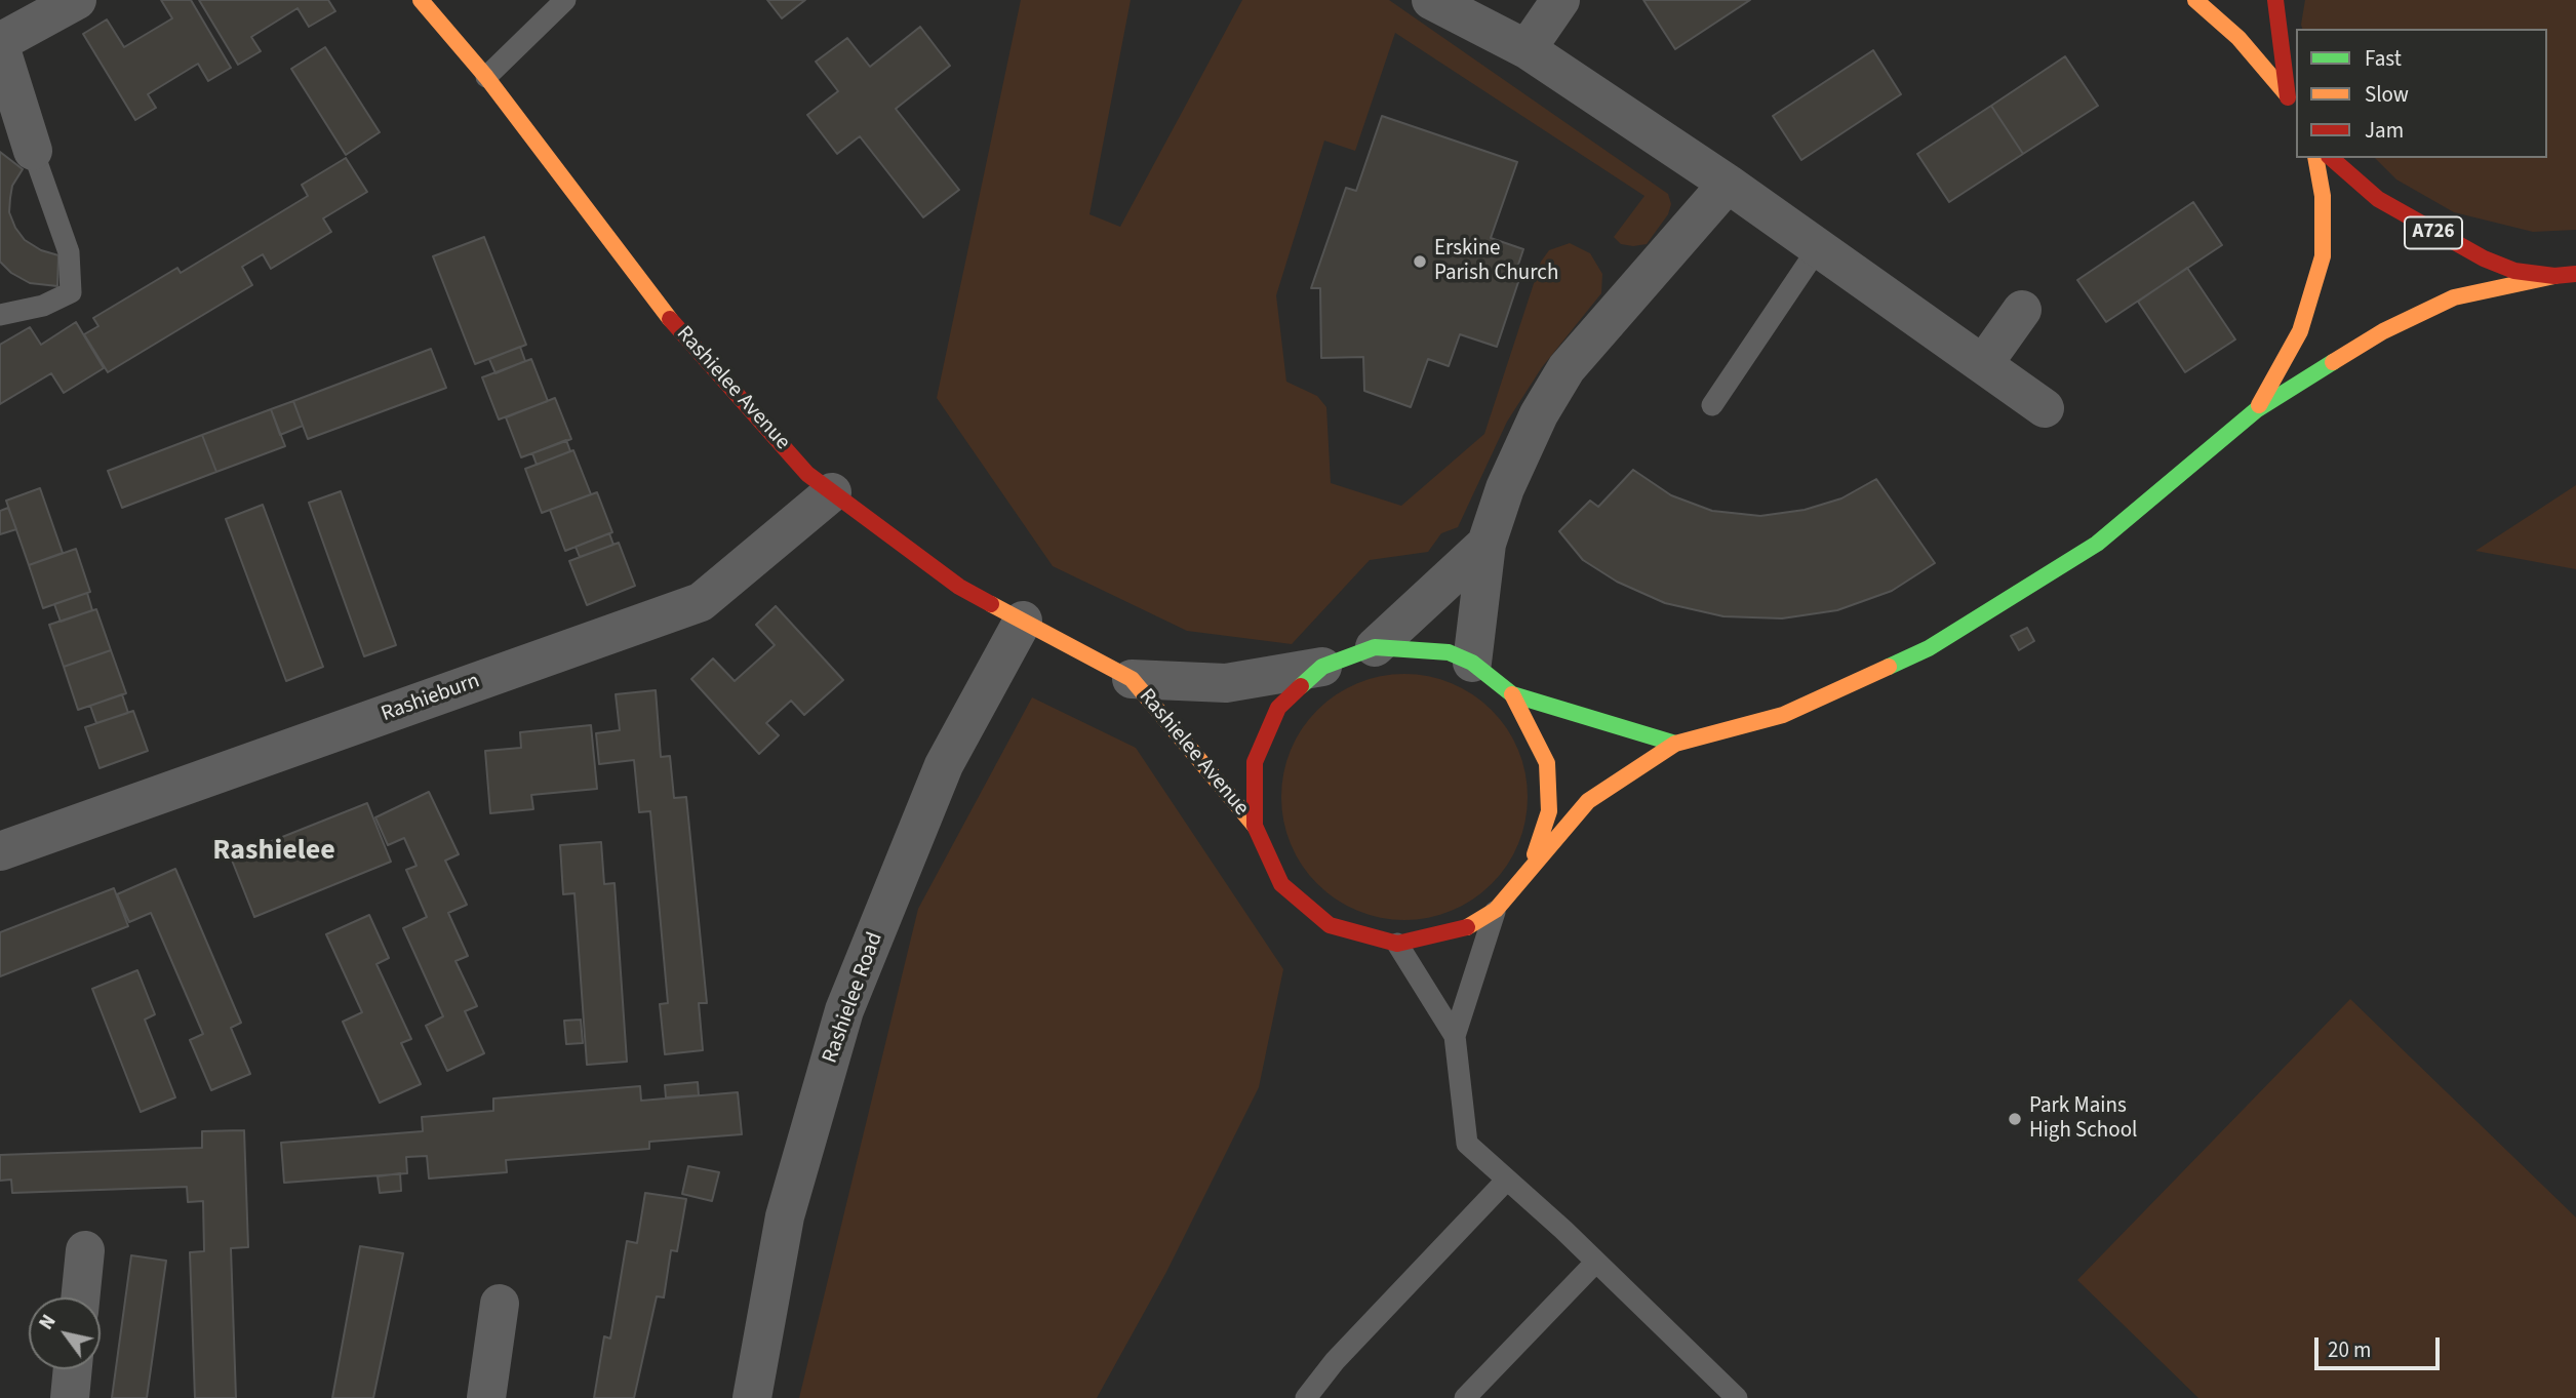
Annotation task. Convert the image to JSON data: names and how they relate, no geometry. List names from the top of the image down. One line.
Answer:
{"streets":{"street":["A726","Rashielee Avenue","Rashieburn","Rashielee Road"]},"crossings":[["Rashielee Avenue","Rashieburn"],["Rashielee Avenue","Rashielee Road"]],"districts":["Rashielee"],"places":["Erskine Parish Church","Park Mains High School"],"legend":["Fast","Slow","Jam"],"scale_bar":"20 m","north":"top left"}
